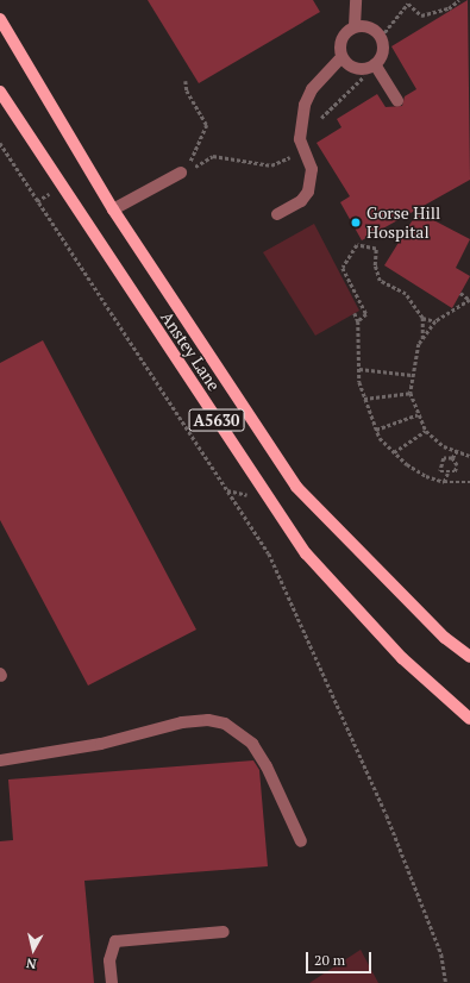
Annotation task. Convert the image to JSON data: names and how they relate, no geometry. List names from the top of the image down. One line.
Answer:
{"streets":{"main road":["Anstey Lane","A5630"]},"crossings":[["Anstey Lane","A5630"]],"places":["Gorse Hill Hospital"],"scale_bar":"20 m","north":"bottom"}
